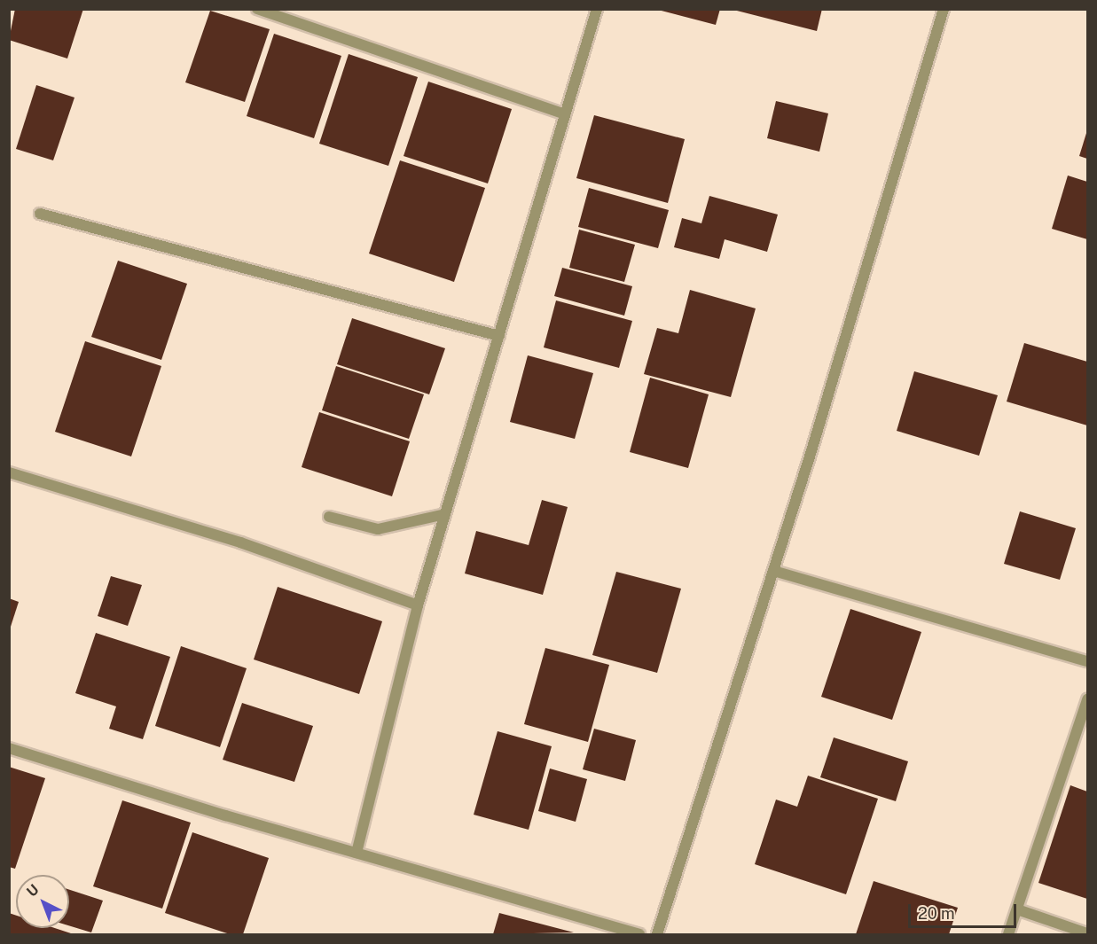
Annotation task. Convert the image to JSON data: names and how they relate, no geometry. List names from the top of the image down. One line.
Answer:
{"scale_bar":"20 m","north":"top left"}
